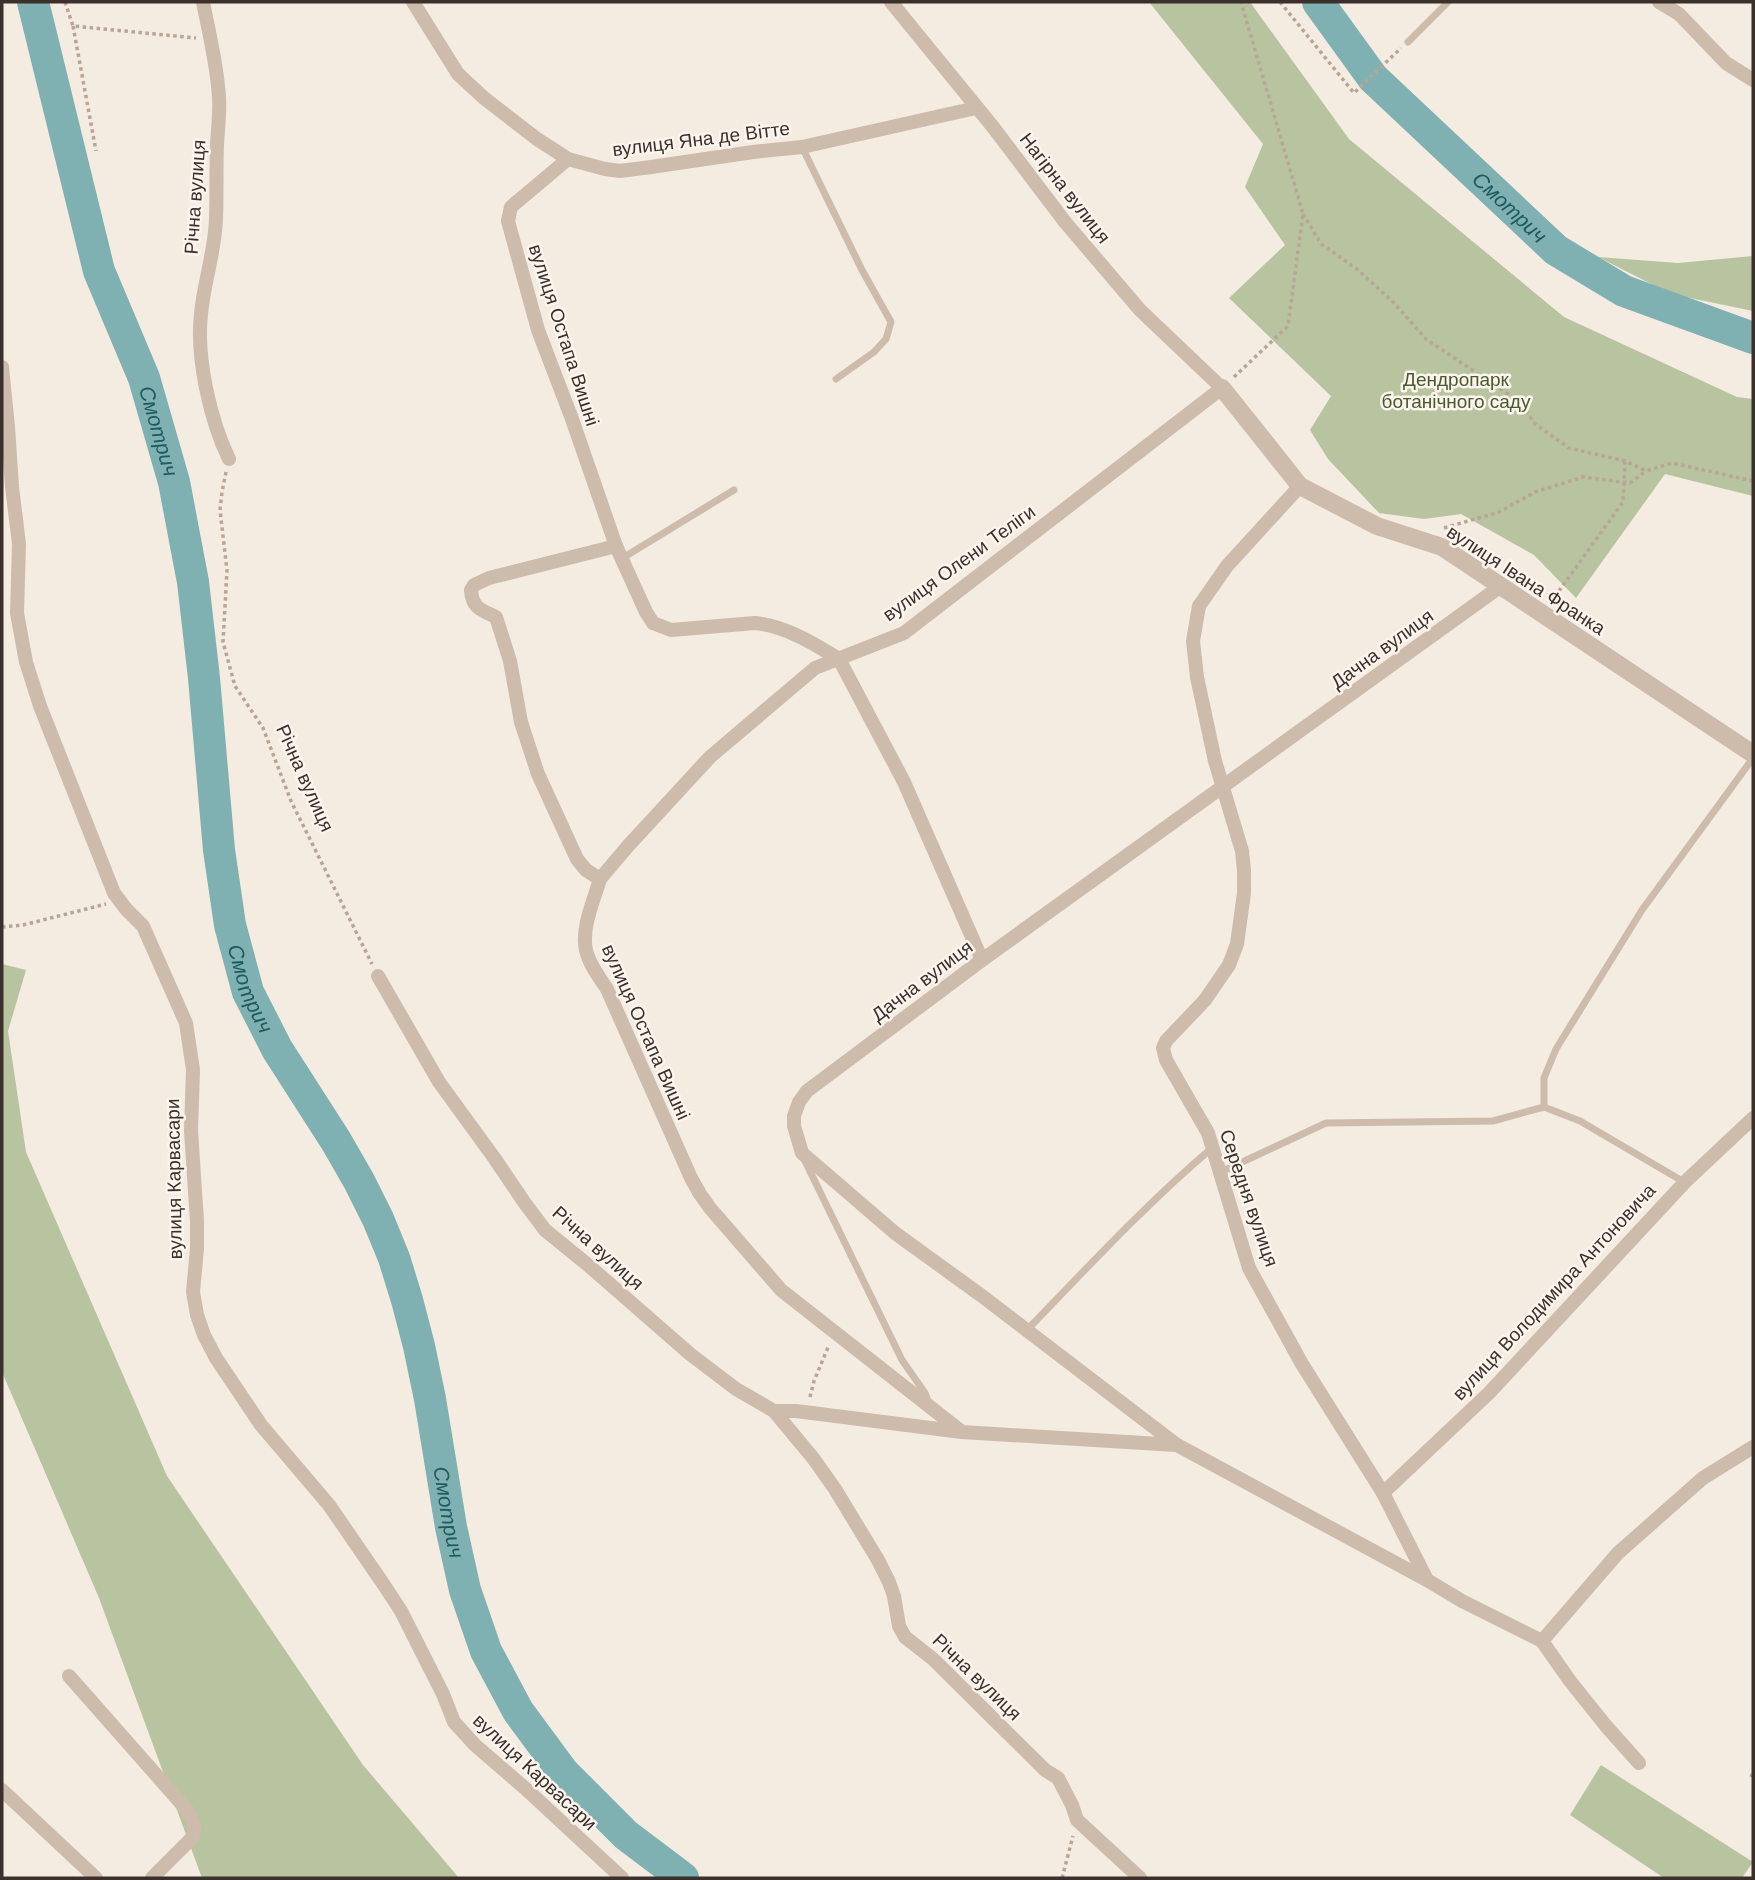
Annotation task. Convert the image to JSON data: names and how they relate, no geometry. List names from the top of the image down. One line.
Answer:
{"streets":{"street":["вулиця Яна де Вітте","Нагірна вулиця","Річна вулиця","вулиця Остапа Вишні","вулиця Олени Теліги","вулиця Івана Франка","Дачна вулиця","вулиця Карвасари","Середня вулиця","вулиця Володимира Антоновича"]},"crossings":[["вулиця Яна де Вітте","Нагірна вулиця"],["вулиця Яна де Вітте","вулиця Остапа Вишні"],["Нагірна вулиця","вулиця Олени Теліги"],["Нагірна вулиця","вулиця Івана Франка"],["вулиця Остапа Вишні","вулиця Олени Теліги"],["вулиця Олени Теліги","вулиця Івана Франка"],["вулиця Івана Франка","Дачна вулиця"],["вулиця Івана Франка","Середня вулиця"],["Дачна вулиця","Середня вулиця"],["Середня вулиця","вулиця Володимира Антоновича"]],"water":["Смотрич"],"parks":["Дендропарк ботанічного саду"]}
